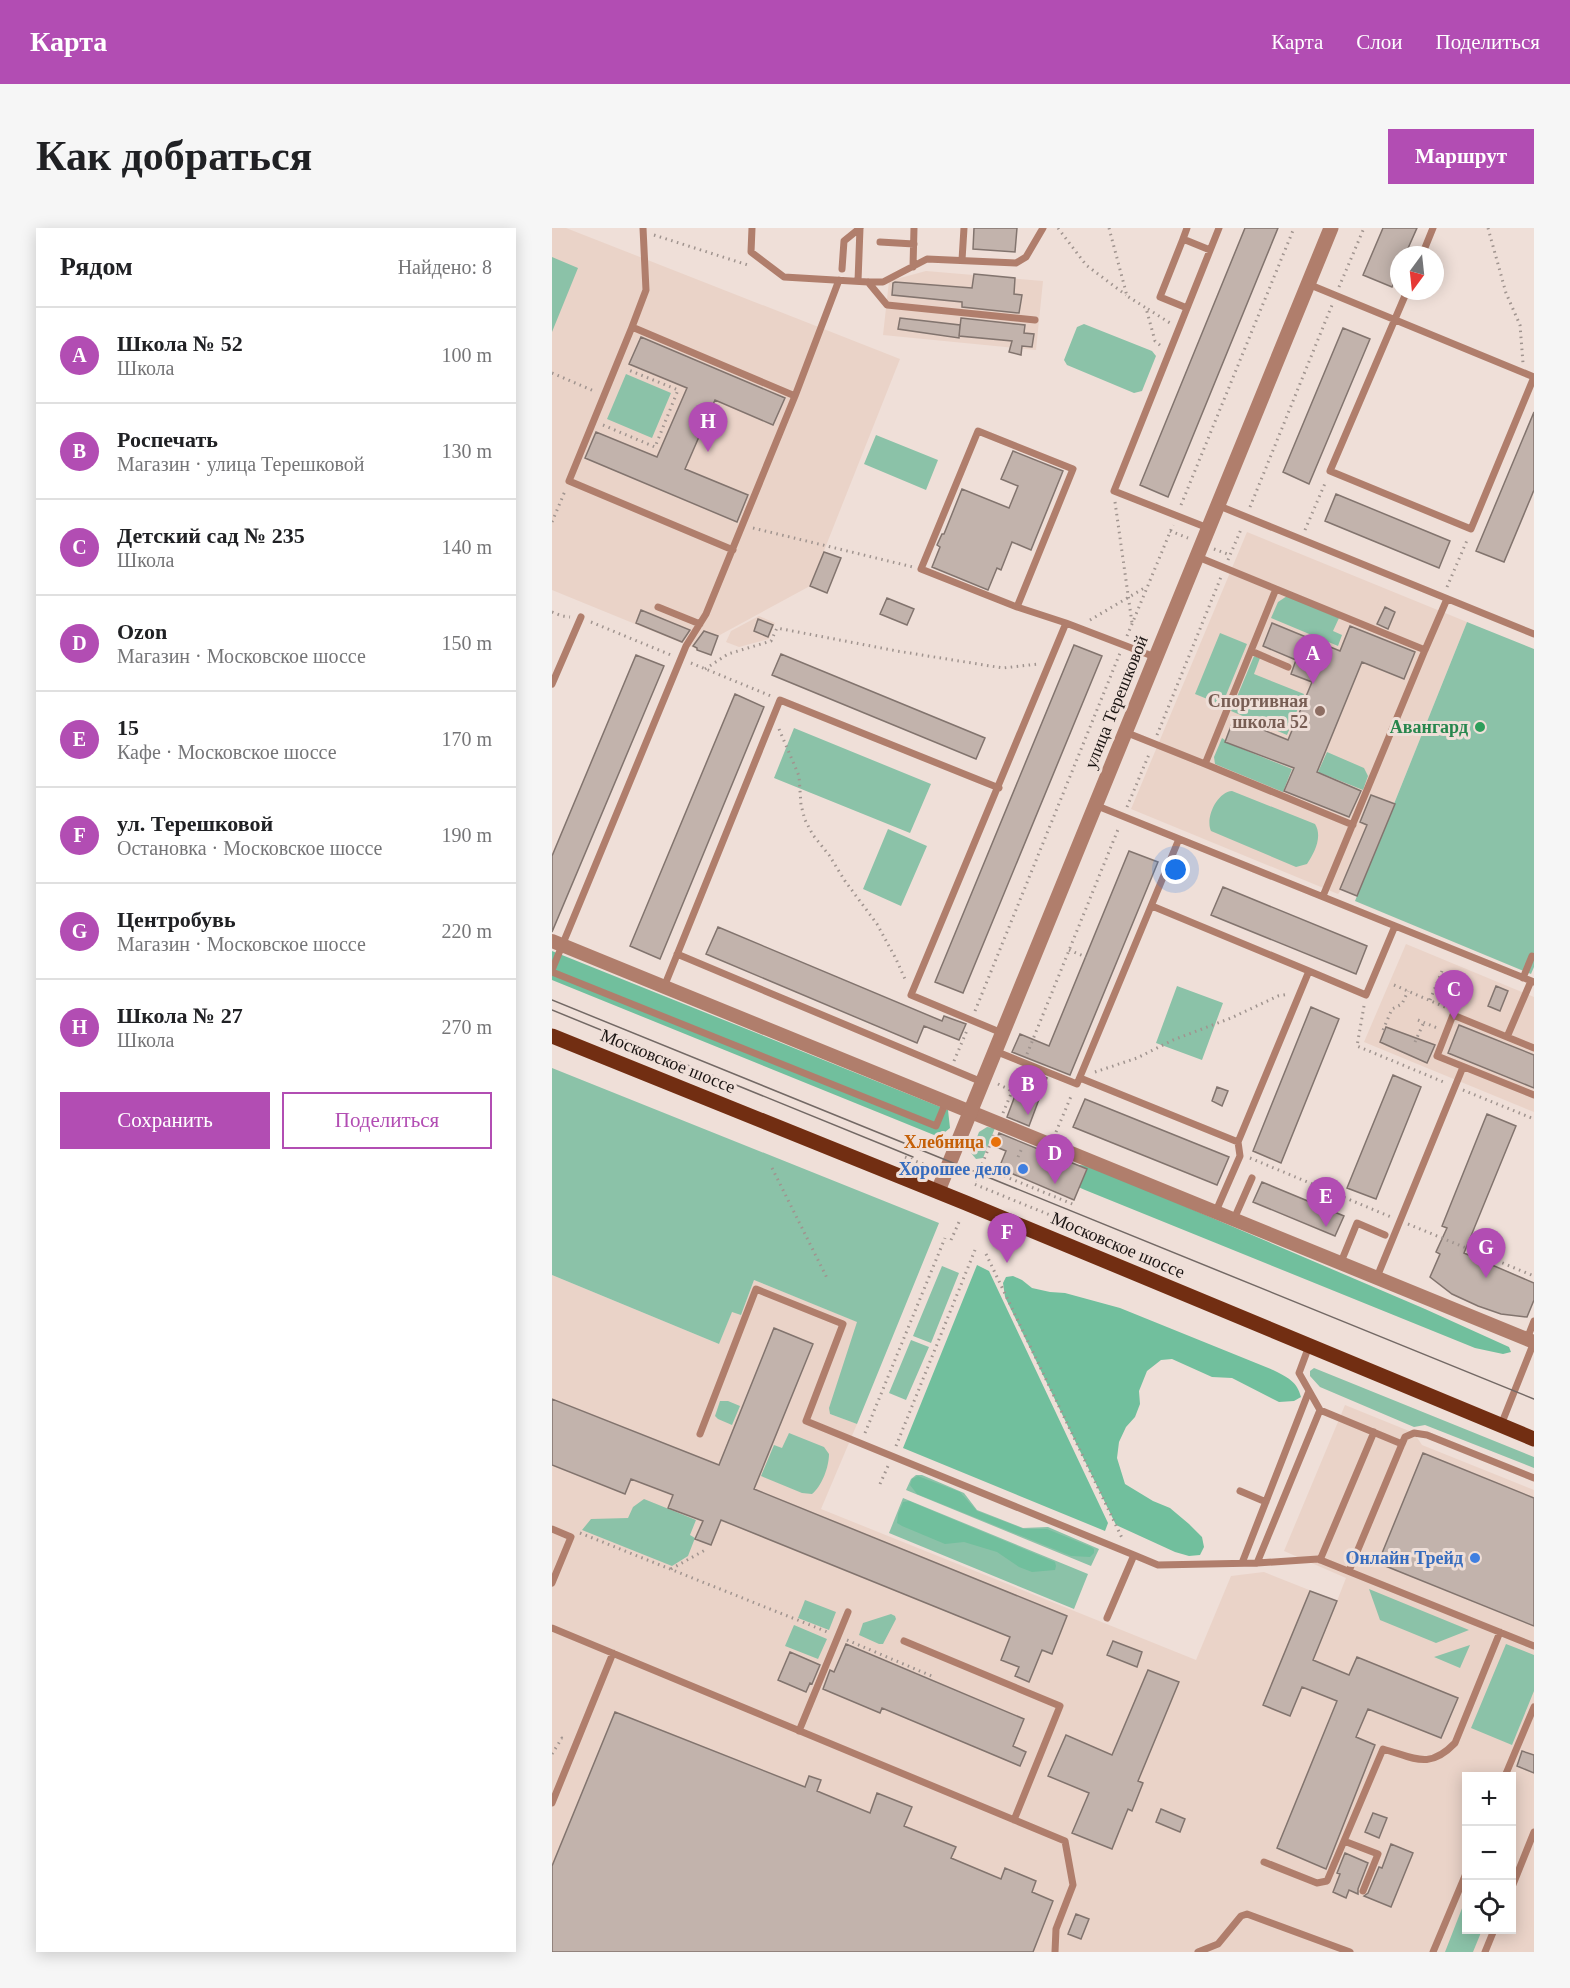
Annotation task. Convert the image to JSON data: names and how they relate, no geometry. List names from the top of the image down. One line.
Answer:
{"streets":{"main road":["Московское шоссе"],"street":["улица Терешковой"]},"crossings":[["улица Терешковой","Московское шоссе"]],"places":["Спортивная школа 52","Авангард","Хлебница","Хорошее дело","Онлайн Трейд"],"north":"bottom","page":{"header":"Карта","nav":["Карта","Слои","Поделиться"],"buttons":["Маршрут",["Сохранить","Поделиться"]],"title":"Как добраться","heading":["Рядом","Найдено: 8"],"list":[{"mark":"A","name":"Школа № 52","note":"Школа","value":"100 m"},{"mark":"B","name":"Роспечать","note":"Магазин · улица Терешковой","value":"130 m"},{"mark":"C","name":"Детский сад № 235","note":"Школа","value":"140 m"},{"mark":"D","name":"Ozon","note":"Магазин · Московское шоссе","value":"150 m"},{"mark":"E","name":"15","note":"Кафе · Московское шоссе","value":"170 m"},{"mark":"F","name":"ул. Терешковой","note":"Остановка · Московское шоссе","value":"190 m"},{"mark":"G","name":"Центробувь","note":"Магазин · Московское шоссе","value":"220 m"},{"mark":"H","name":"Школа № 27","note":"Школа","value":"270 m"}],"pins":["H","A","C","B","D","E","F","G"],"map_buttons":["+","−"]}}
